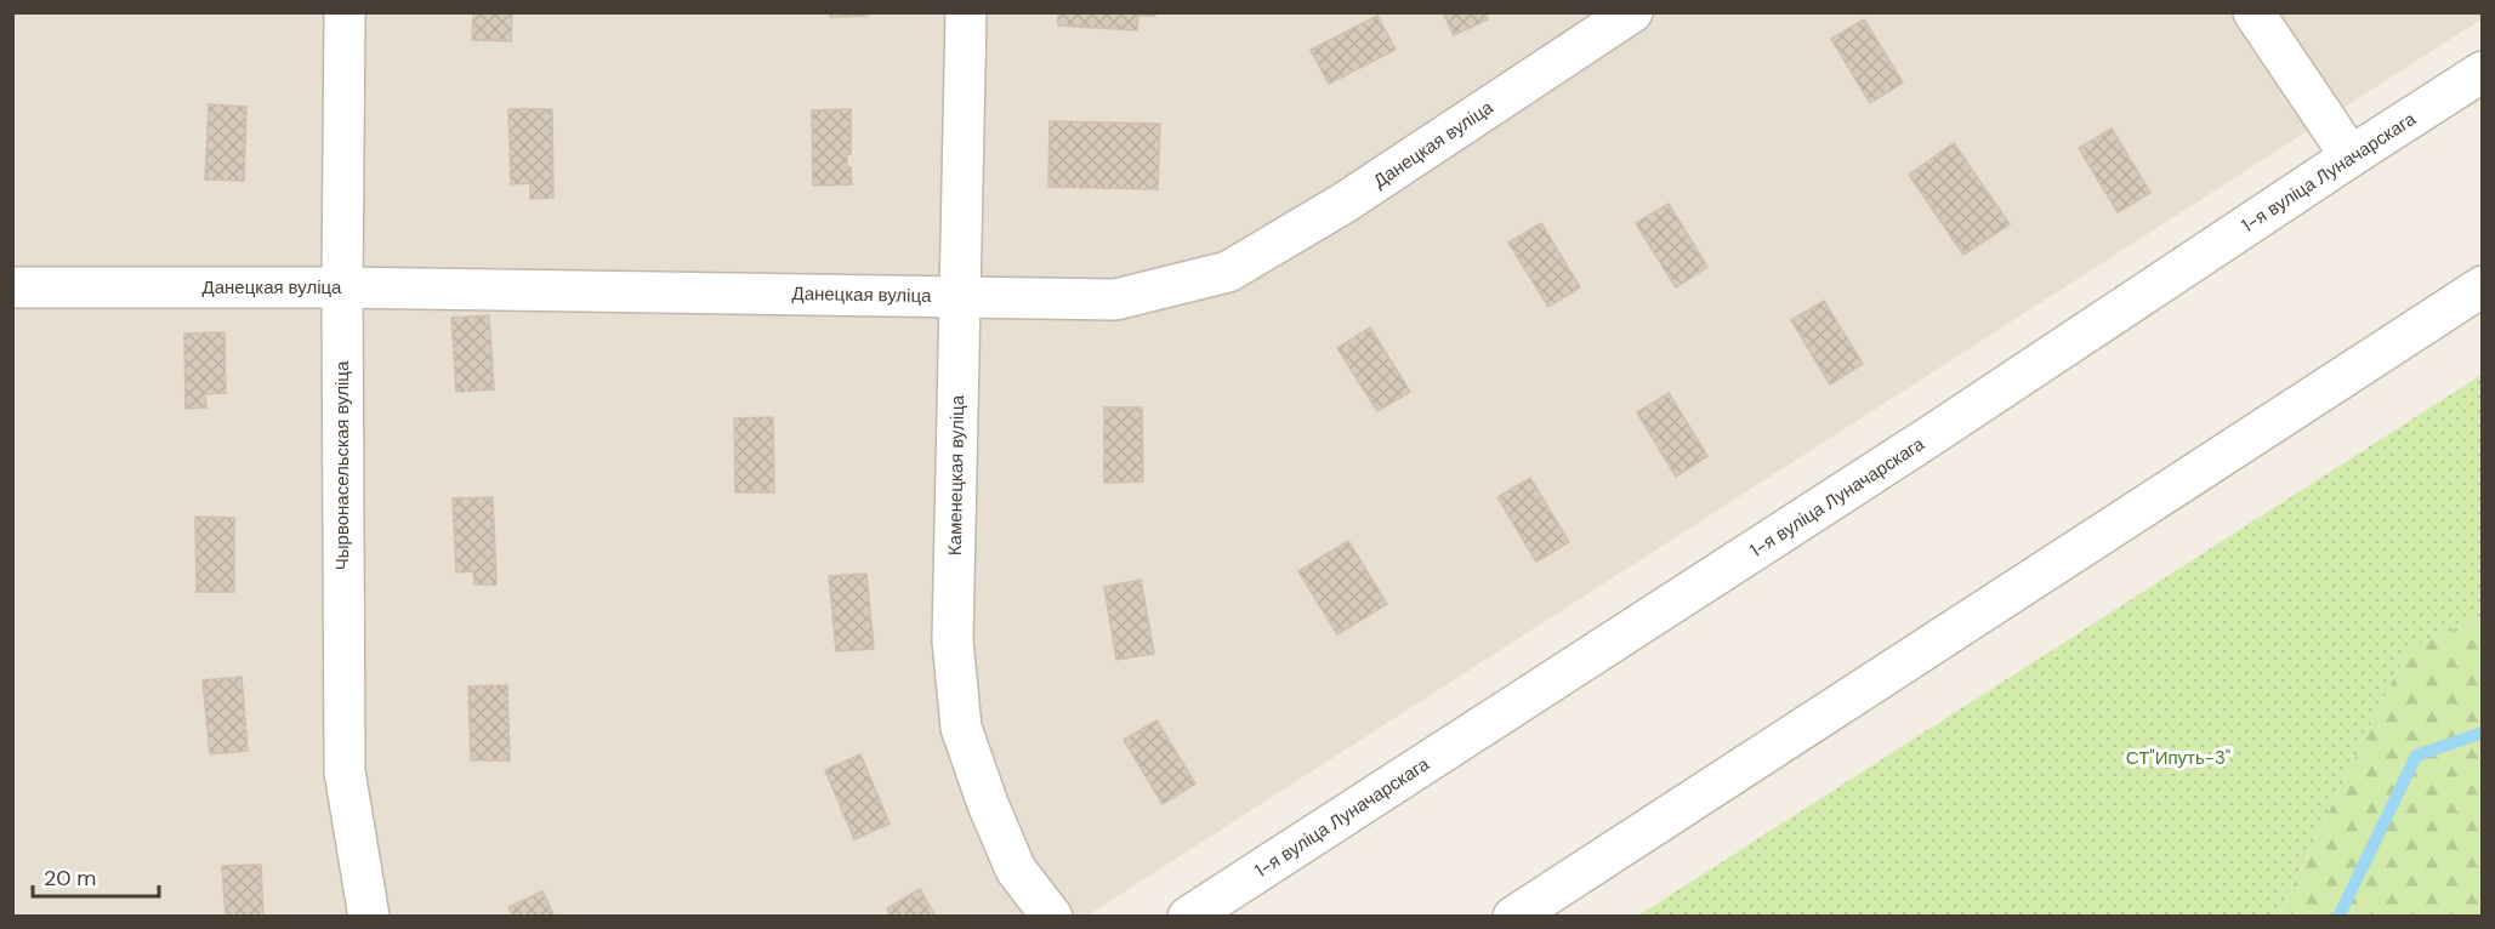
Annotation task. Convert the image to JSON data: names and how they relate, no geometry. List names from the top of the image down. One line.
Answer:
{"streets":{"street":["Данецкая вуліца","1-я вуліца Луначарскага","Чырвонасельская вуліца","Каменецкая вуліца"]},"crossings":[["Данецкая вуліца","Чырвонасельская вуліца"],["Данецкая вуліца","Каменецкая вуліца"]],"parks":["СТ\"Ипуть-3\""],"scale_bar":"20 m"}
